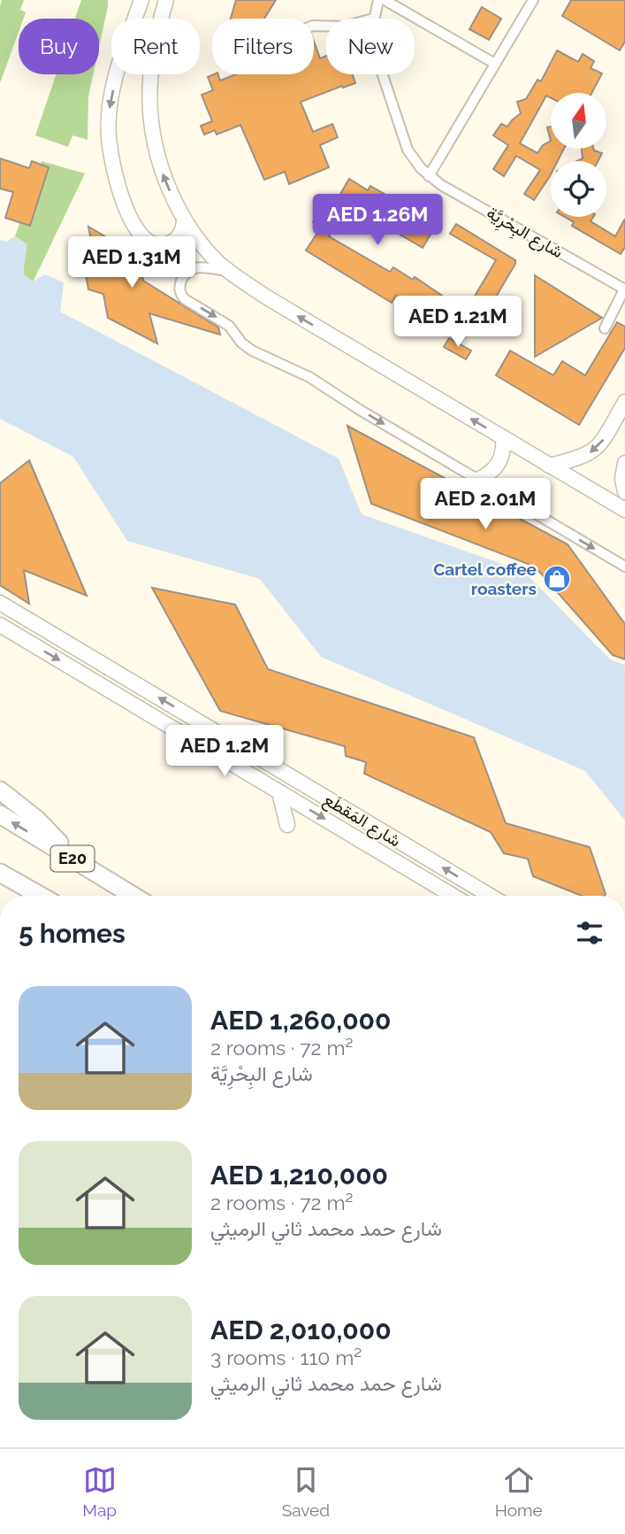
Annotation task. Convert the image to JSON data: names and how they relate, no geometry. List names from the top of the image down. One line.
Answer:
{"streets":{"highway":["E20"],"street":["شارع البِحْرِيَّة","شارع المَقطَع"]},"places":{"shop":["Cartel coffee roasters"]},"north":"top","page":{"chip":["Buy","Rent","Filters","New"],"price":["AED 1.26M","AED 1.31M","AED 1.21M","AED 2.01M","AED 1.2M"],"heading":"5 homes","list":[{"name":"AED 1,260,000","note":"2 rooms · 72 m² · شارع البِحْرِيَّة"},{"name":"AED 1,210,000","note":"2 rooms · 72 m² · شارع حمد محمد ثاني الرميثي"},{"name":"AED 2,010,000","note":"3 rooms · 110 m² · شارع حمد محمد ثاني الرميثي"}],"tabs":["Map","Saved","Home"]}}
